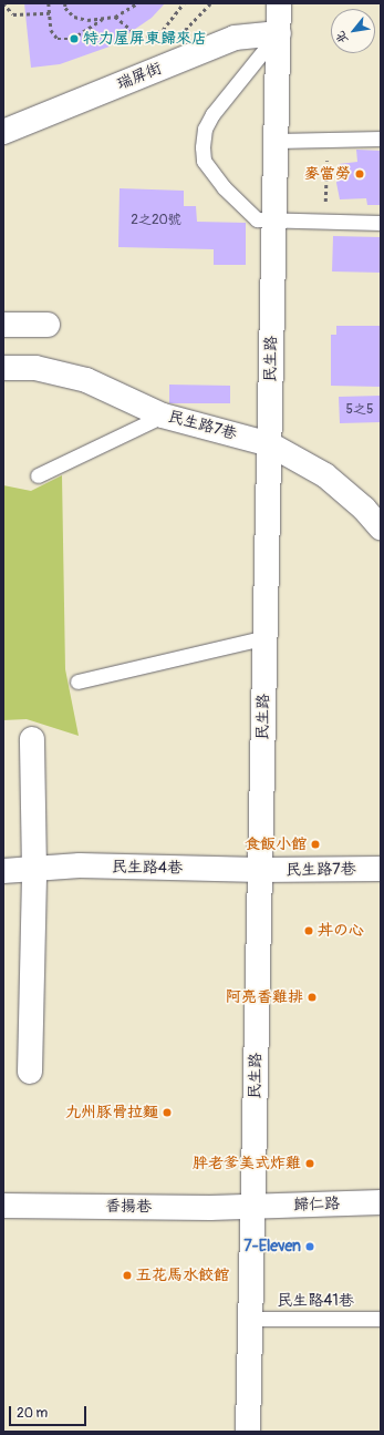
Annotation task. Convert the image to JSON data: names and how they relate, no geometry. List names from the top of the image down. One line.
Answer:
{"streets":{"street":["瑞屏街","民生路","民生路7巷","民生路4巷","歸仁路","香揚巷"],"lane":["民生路41巷"]},"crossings":[["瑞屏街","民生路"],["民生路","民生路7巷"],["民生路","民生路4巷"],["民生路","歸仁路"],["民生路","香揚巷"],["民生路","民生路41巷"],["民生路7巷","民生路4巷"],["歸仁路","香揚巷"]],"places":["特力屋屏東歸來店","麥當勞","食飯小館","丼の心","阿亮香雞排","九州豚骨拉麵","胖老爹美式炸雞","7-Eleven","五花馬水餃館"],"house_numbers":["2之20號","5之5"],"scale_bar":"20 m","north":"bottom left"}
